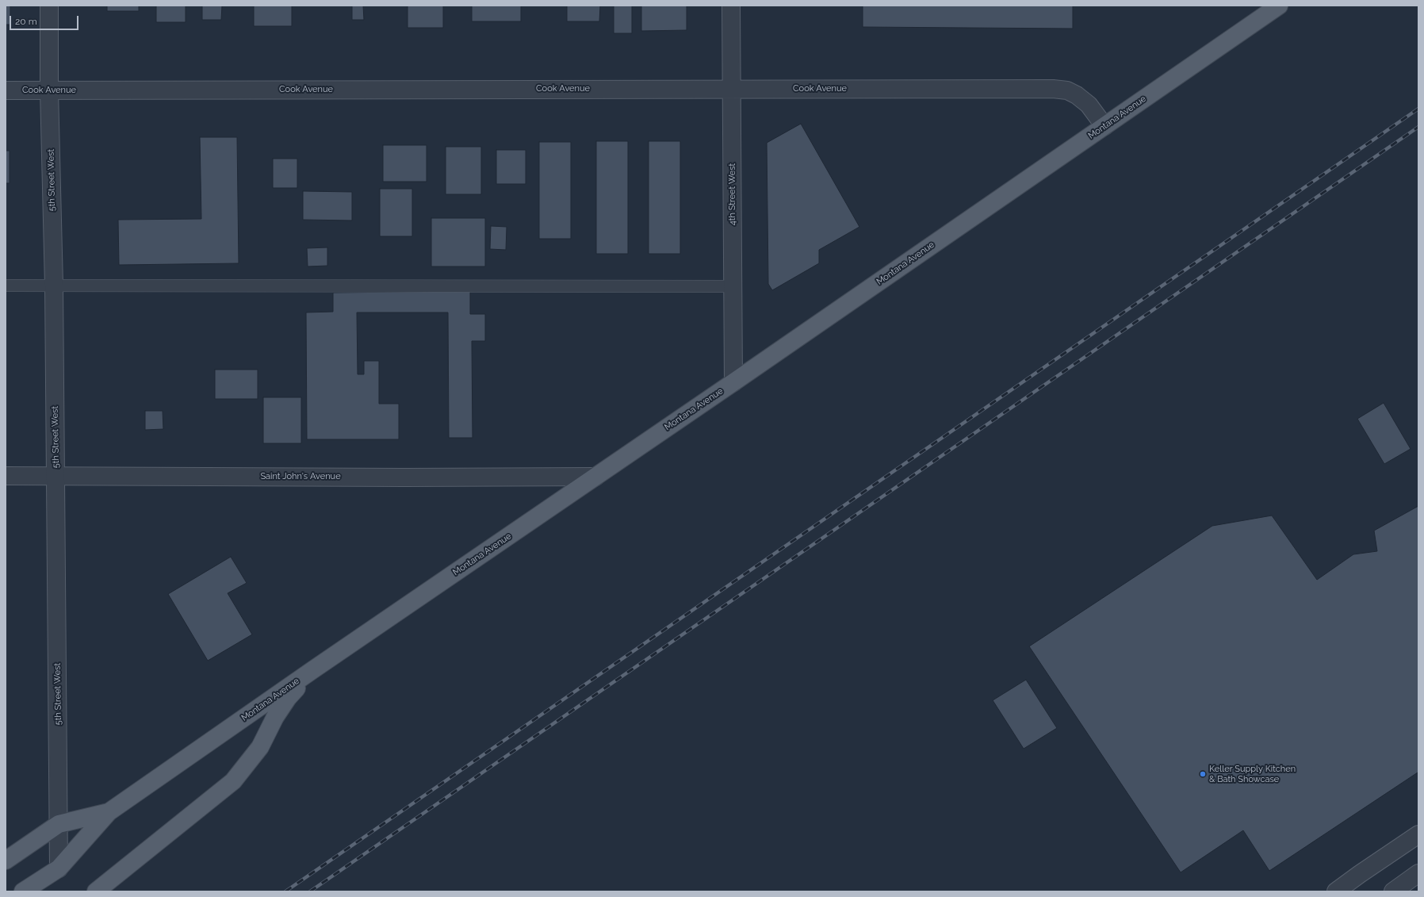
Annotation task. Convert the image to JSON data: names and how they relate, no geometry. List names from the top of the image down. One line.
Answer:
{"streets":{"main road":["Montana Avenue"],"street":["Cook Avenue","5th Street West","4th Street West","Saint John's Avenue"]},"crossings":[["Cook Avenue","Montana Avenue"],["Cook Avenue","5th Street West"],["Cook Avenue","4th Street West"],["Montana Avenue","5th Street West"],["Montana Avenue","4th Street West"],["Montana Avenue","Saint John's Avenue"],["5th Street West","Saint John's Avenue"]],"places":["Keller Supply Kitchen & Bath Showcase"],"scale_bar":"20 m"}
